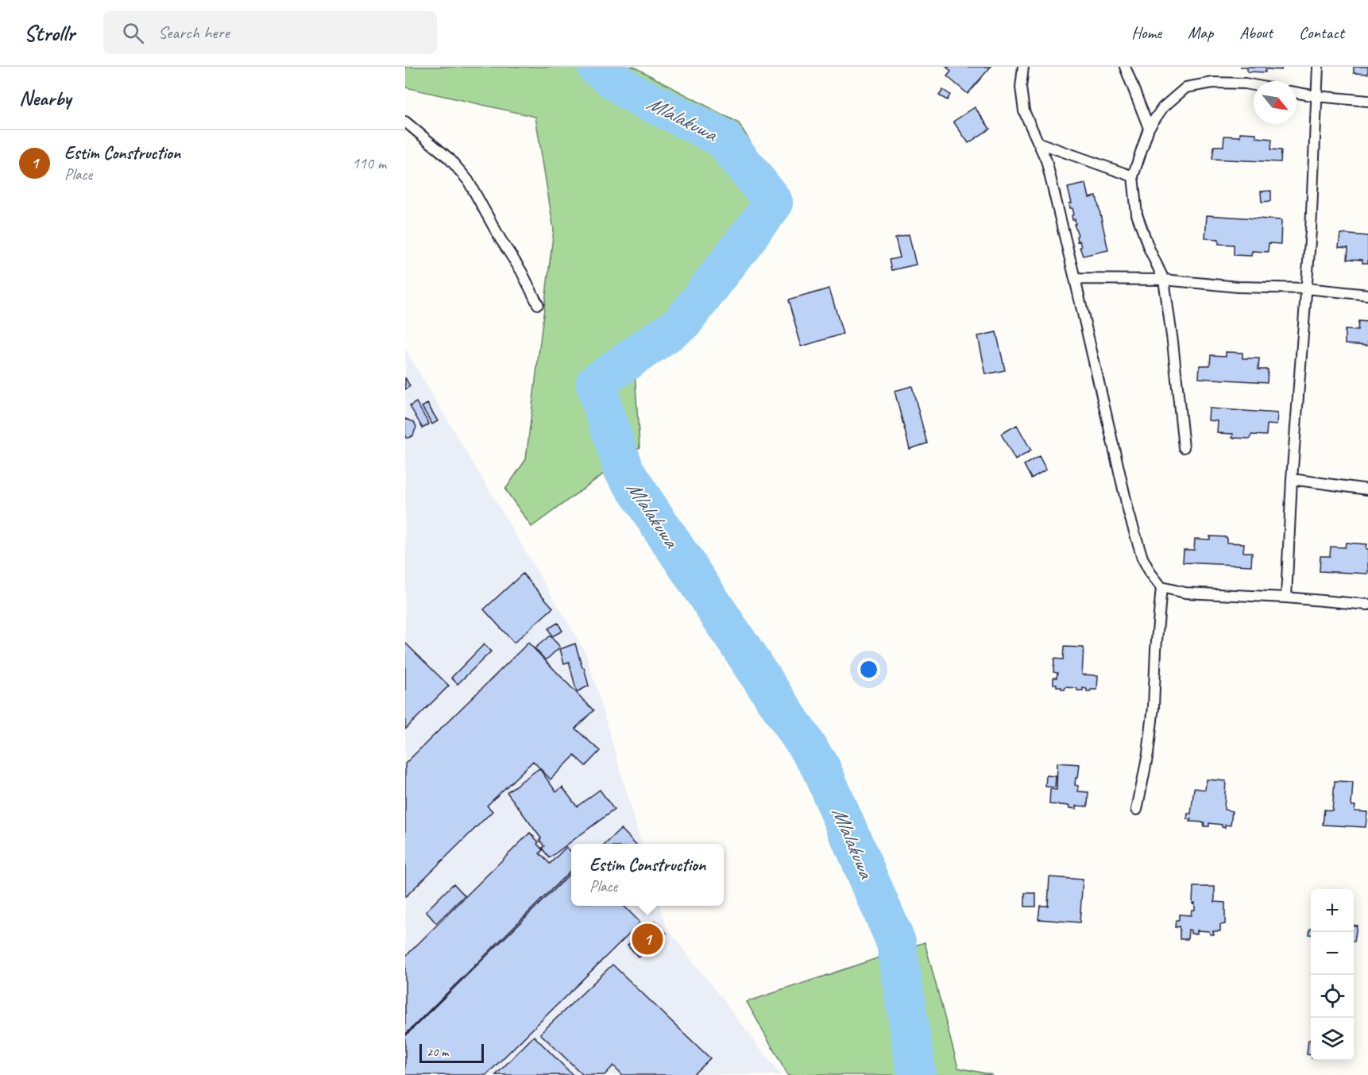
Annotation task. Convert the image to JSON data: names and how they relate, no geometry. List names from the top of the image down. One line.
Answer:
{"water":["Mlalakuwa"],"scale_bar":"20 m","north":"bottom right","page":{"header":"Strollr","search":"Search here","nav":["Home","Map","About","Contact"],"heading":"Nearby","list":[{"mark":"1","name":"Estim Construction","note":"Place","value":"110 m"}],"popup":["Estim Construction","Place"],"map_buttons":["+","−"],"pins":"1","scale":"20 m"}}
